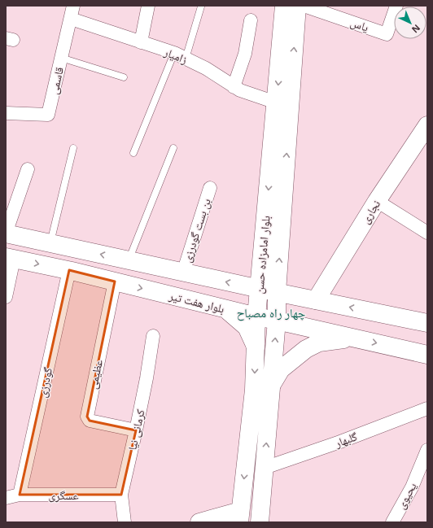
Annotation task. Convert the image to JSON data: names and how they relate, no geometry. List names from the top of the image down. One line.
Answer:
{"streets":{"main road":["نجاری","بلوار امامزاده حسن","بلوار هفت تیر"],"street":["یاس","زامیار","قاسمی","بن بست گودرزی","عظیمی","گودرزی","کرمانی نیا","گلبهار","عسگری","یحیوی"]},"crossings":[["زامیار","قاسمی"],["زامیار","بلوار امامزاده حسن"],["بلوار امامزاده حسن","بلوار هفت تیر"],["بلوار امامزاده حسن","گلبهار"],["بلوار هفت تیر","عظیمی"],["بلوار هفت تیر","گودرزی"],["عظیمی","کرمانی نیا"],["گودرزی","عسگری"],["کرمانی نیا","عسگری"]],"districts":["چهار راه مصباح"],"north":"bottom right"}
